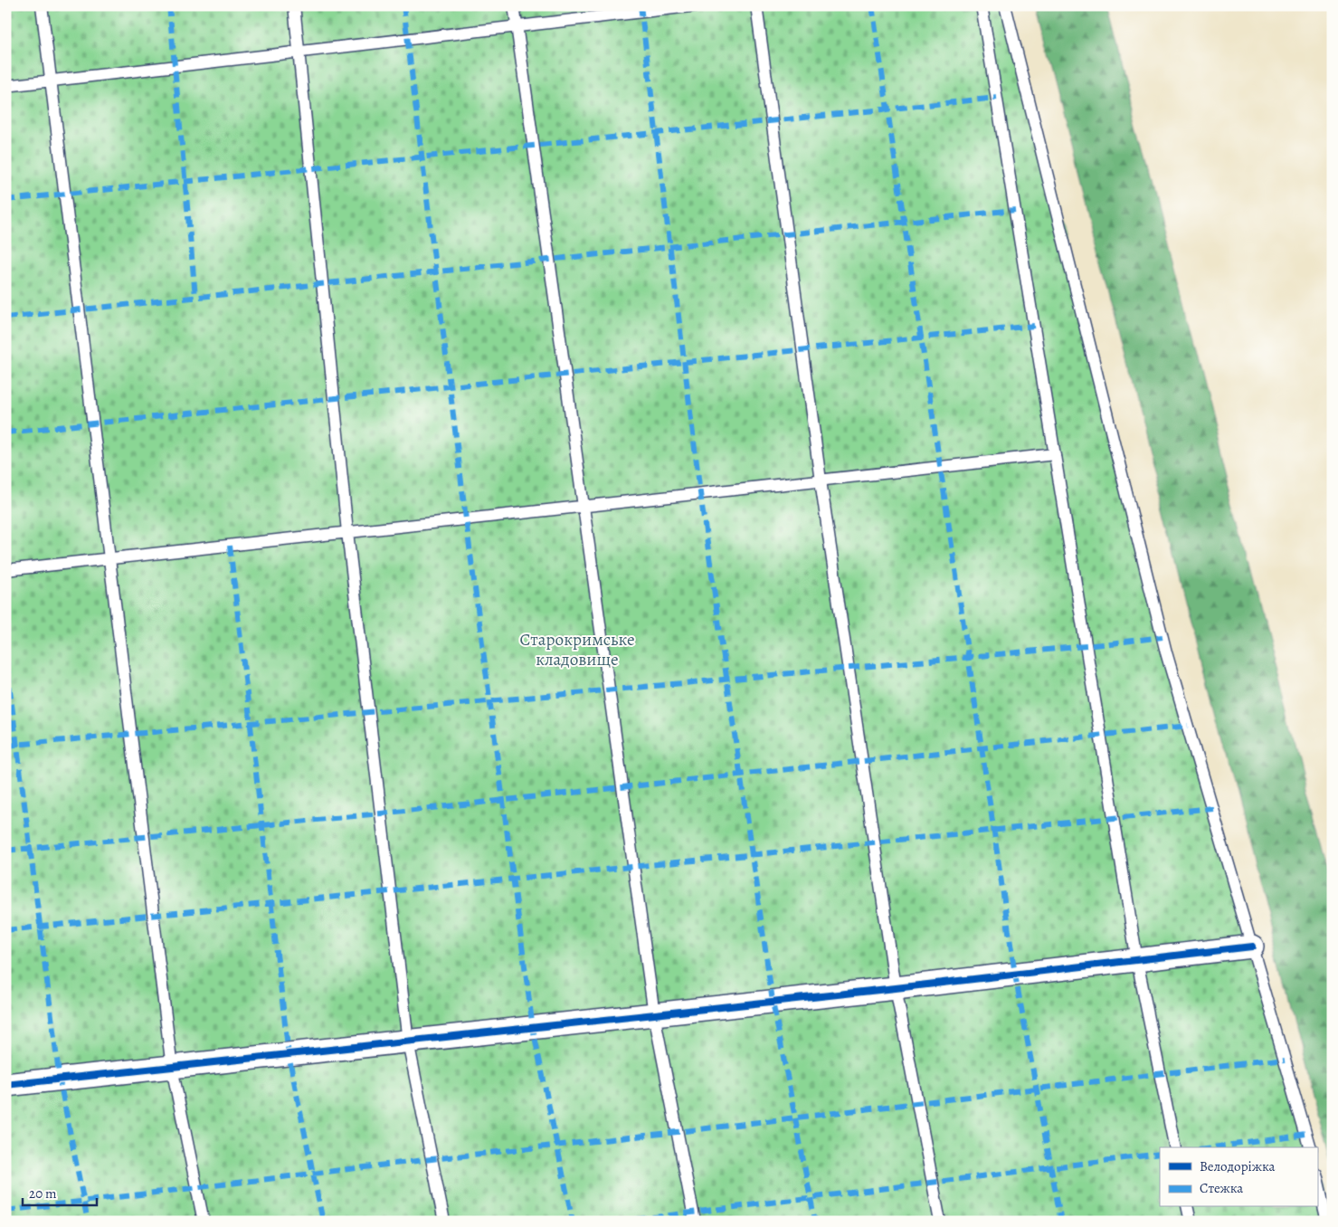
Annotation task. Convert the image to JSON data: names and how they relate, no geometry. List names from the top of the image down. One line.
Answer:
{"parks":["Старокримське кладовище"],"legend":["Велодоріжка","Стежка"],"scale_bar":"20 m"}
